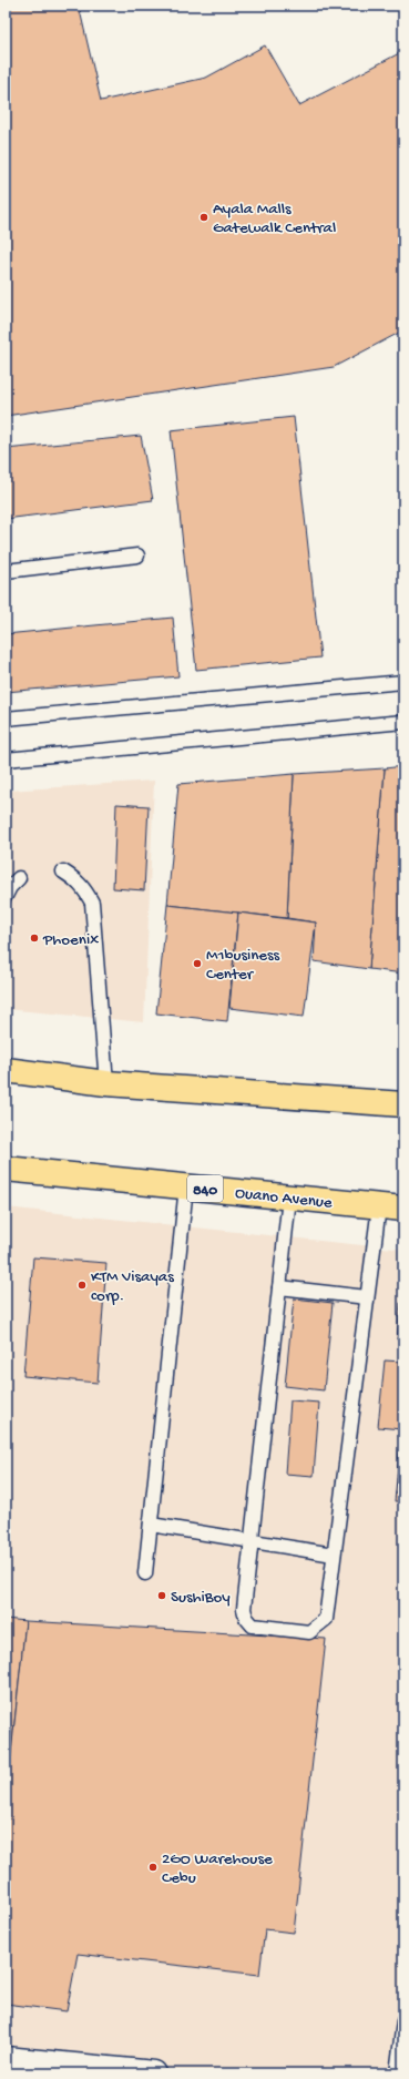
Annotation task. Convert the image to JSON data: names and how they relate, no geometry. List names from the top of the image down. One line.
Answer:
{"streets":{"highway":["840","Ouano Avenue"]},"places":["Ayala Malls Gatewalk Central","Phoenix","M1business Center","KTM Visayas corp.","SushiBoy","2GO Warehouse Cebu"]}
